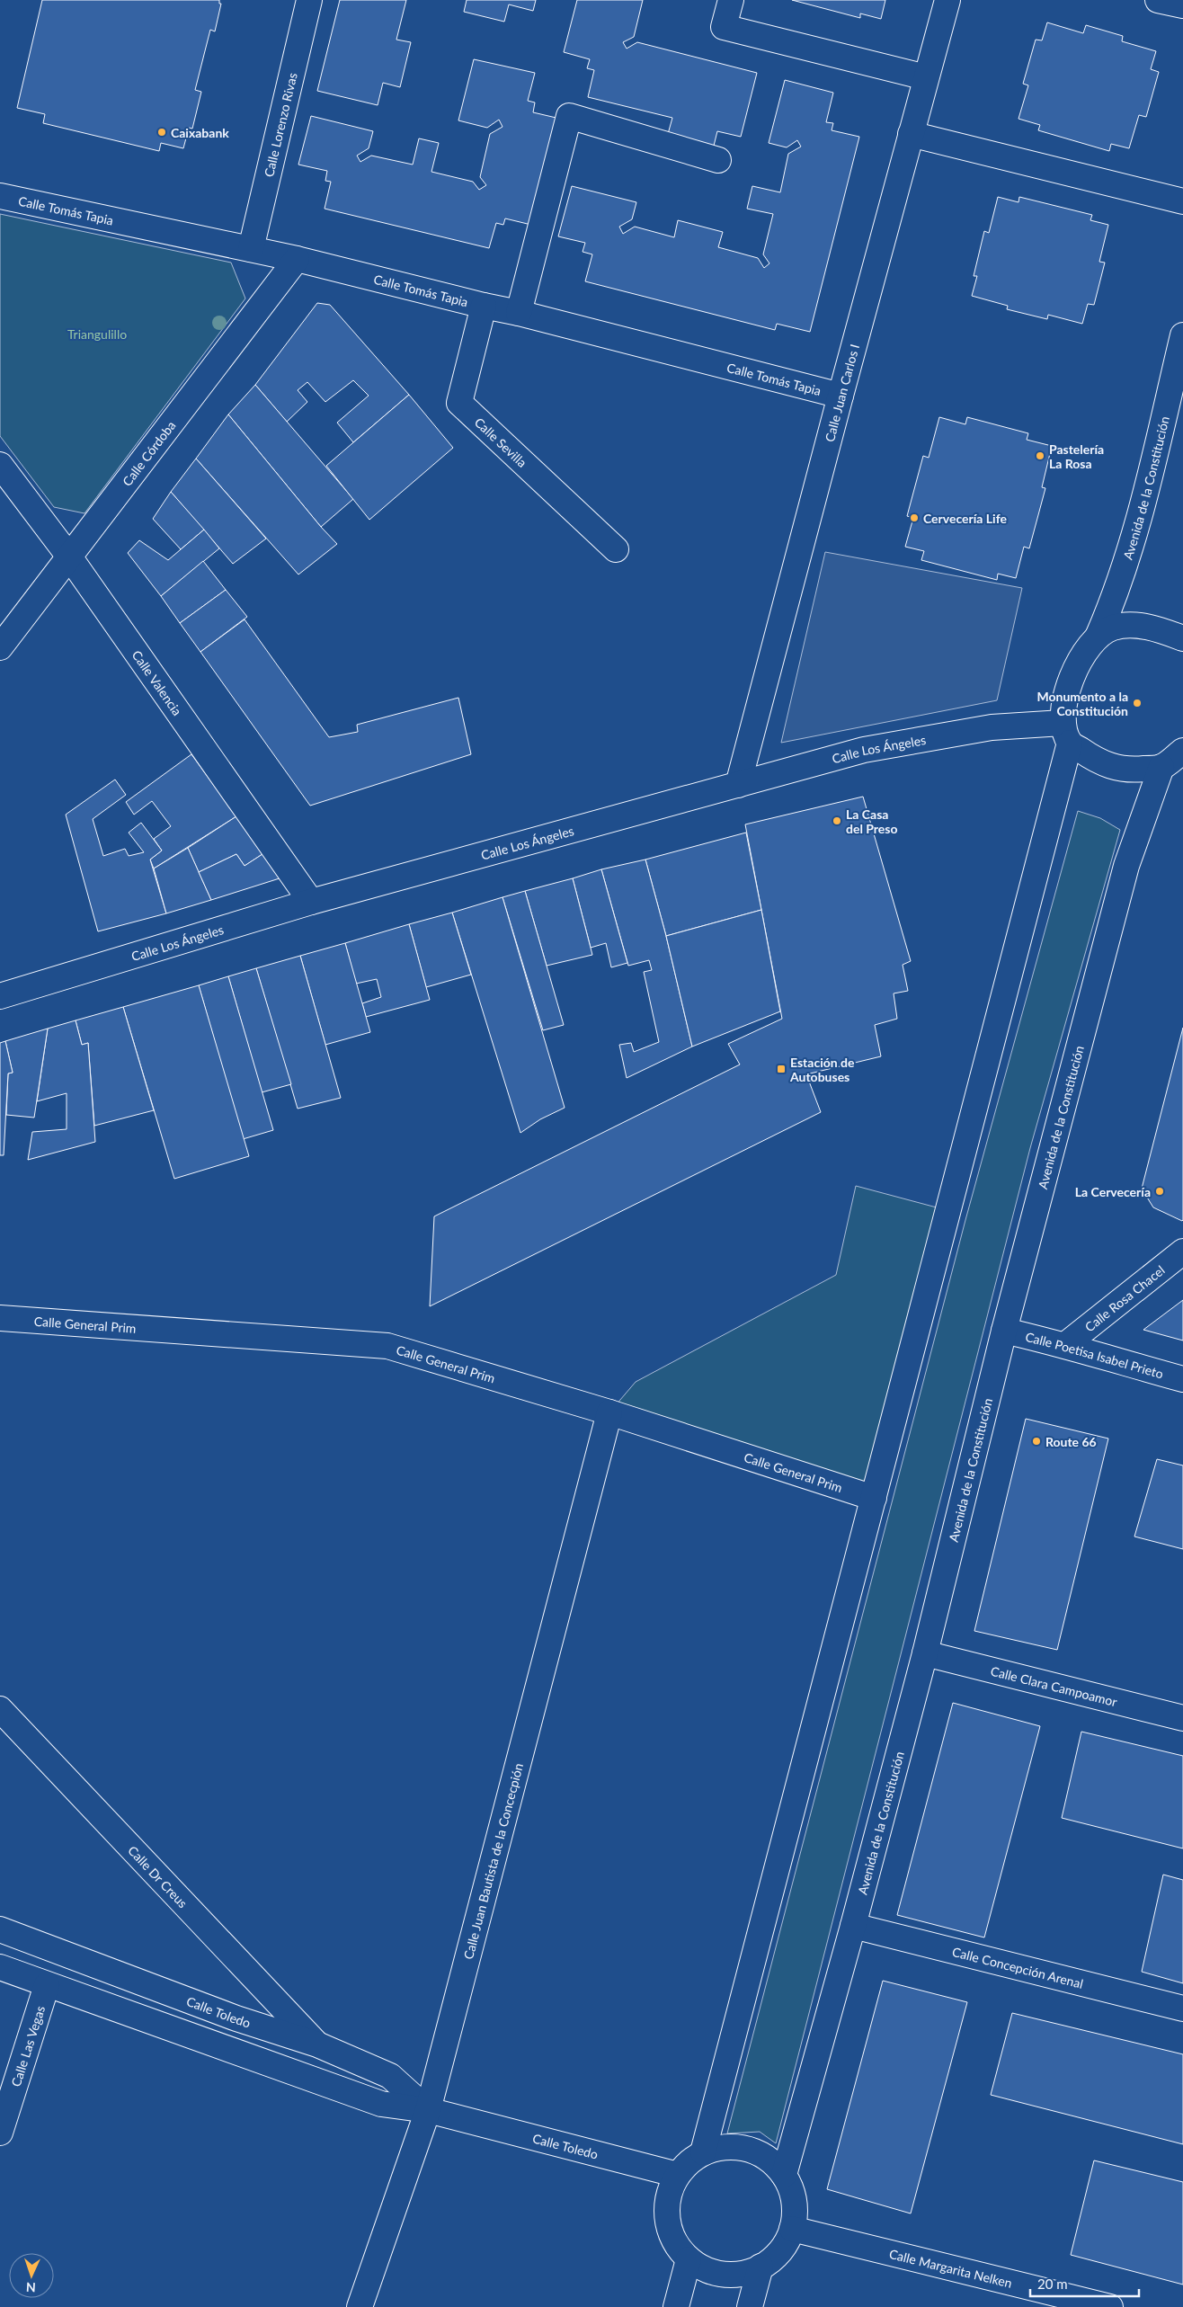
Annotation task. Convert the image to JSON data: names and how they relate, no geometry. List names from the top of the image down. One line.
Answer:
{"streets":{"street":["Calle Lorenzo Rivas","Calle Tomás Tapia","Calle Juan Carlos I","Calle Sevilla","Calle Córdoba","Avenida de la Constitución","Calle Valencia","Calle Los Ángeles","Calle Rosa Chacel","Calle General Prim","Calle Poetisa Isabel Prieto","Calle Clara Campoamor","Calle Juan Bautista de la Concecpión","Calle Dr Creus","Calle Concepción Arenal","Calle Toledo","Calle Las Vegas","Calle Margarita Nelken"]},"crossings":[["Calle Lorenzo Rivas","Calle Tomás Tapia"],["Calle Tomás Tapia","Calle Juan Carlos I"],["Calle Tomás Tapia","Calle Sevilla"],["Calle Tomás Tapia","Calle Córdoba"],["Calle Juan Carlos I","Calle Los Ángeles"],["Calle Córdoba","Calle Valencia"],["Avenida de la Constitución","Calle Los Ángeles"],["Avenida de la Constitución","Calle Poetisa Isabel Prieto"],["Avenida de la Constitución","Calle Clara Campoamor"],["Avenida de la Constitución","Calle Concepción Arenal"],["Avenida de la Constitución","Calle Toledo"],["Avenida de la Constitución","Calle Margarita Nelken"],["Calle Valencia","Calle Los Ángeles"],["Calle Rosa Chacel","Calle Poetisa Isabel Prieto"],["Calle General Prim","Calle Juan Bautista de la Concecpión"],["Calle Juan Bautista de la Concecpión","Calle Toledo"],["Calle Dr Creus","Calle Toledo"],["Calle Toledo","Calle Las Vegas"],["Calle Toledo","Calle Margarita Nelken"]],"parks":["Triangulillo"],"places":{"other":["Caixabank","Pastelería La Rosa","Cervecería Life","Monumento a la Constitución","La Casa del Preso","La Cervecería","Route 66"],"transit":["Estación de Autobuses"]},"scale_bar":"20 m","north":"bottom"}
